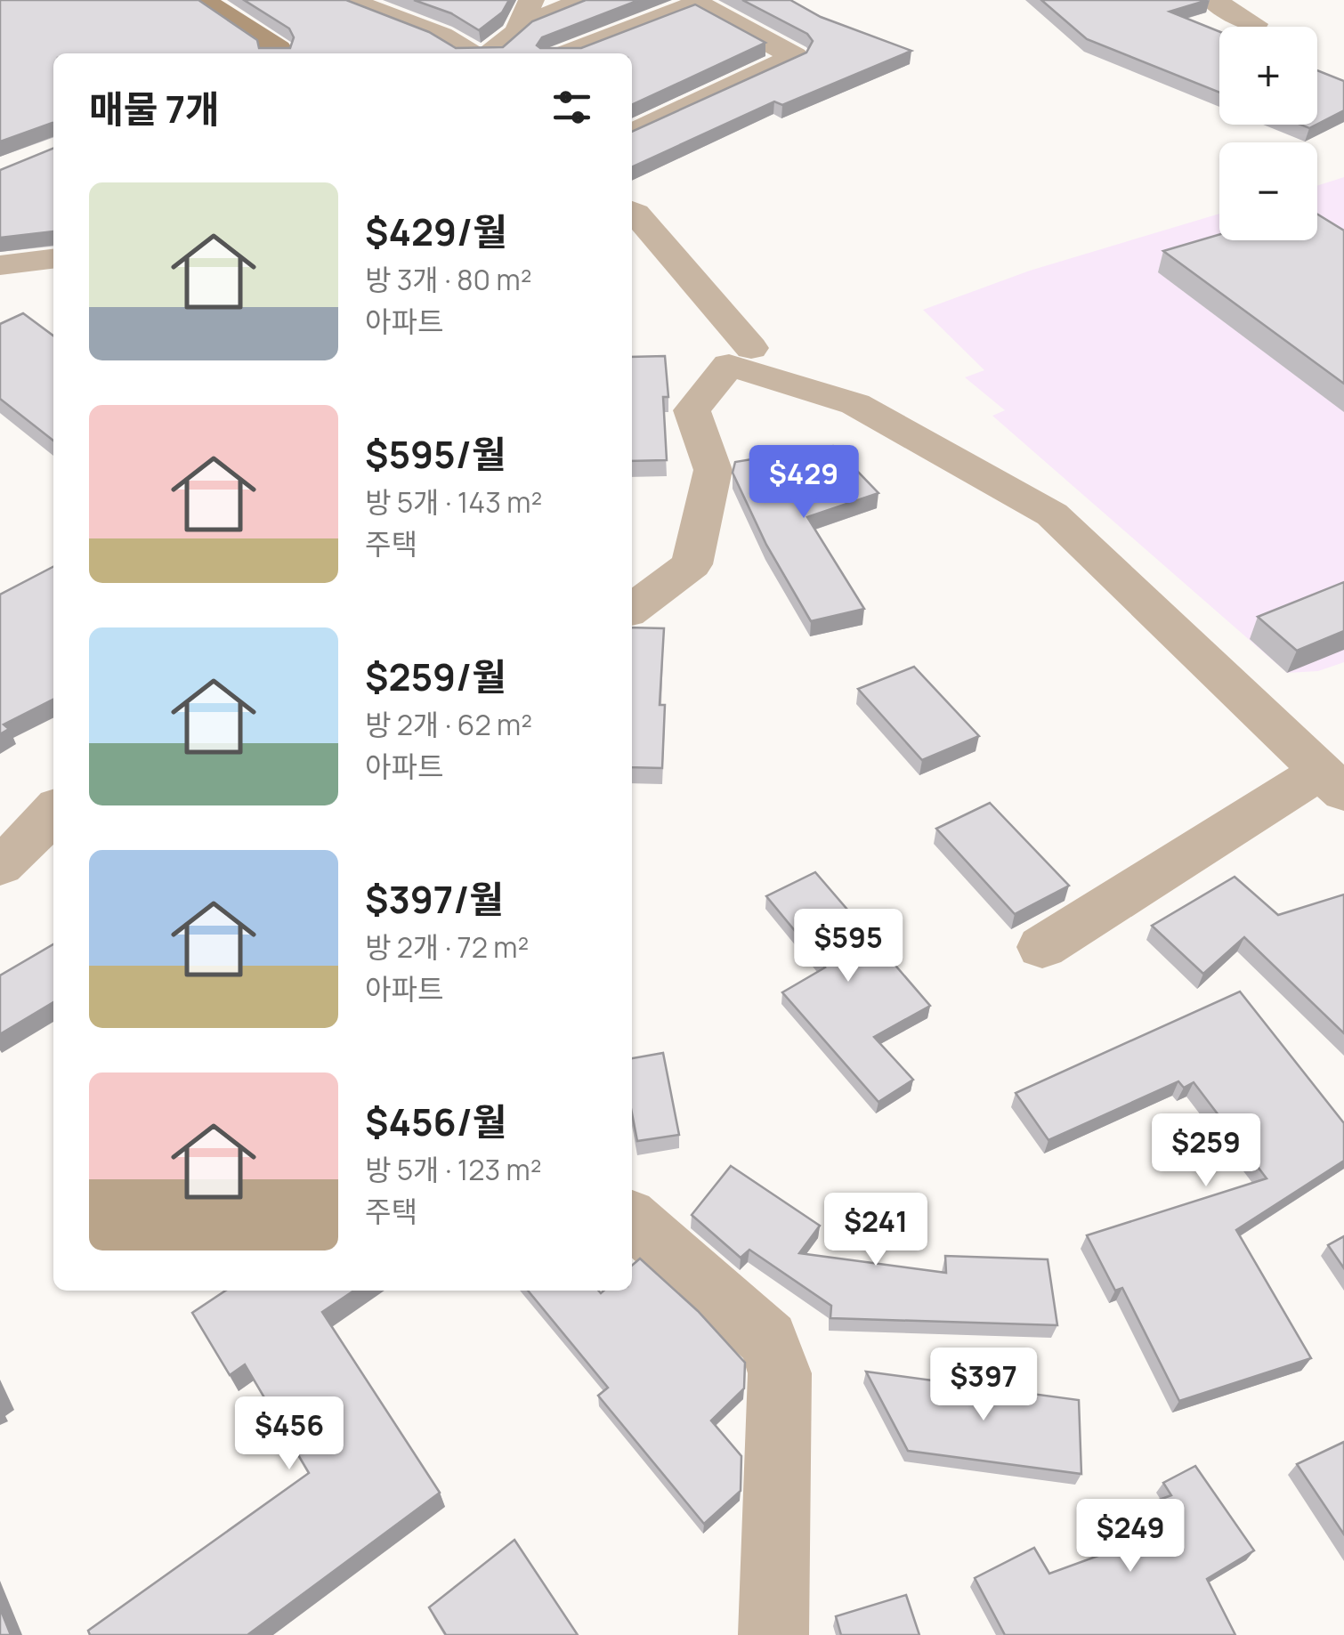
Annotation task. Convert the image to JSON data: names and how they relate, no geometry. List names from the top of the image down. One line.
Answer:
{"page":{"map_buttons":["+","−"],"heading":"매물 7개","list":[{"name":"$429/월","note":"방 3개 · 80 m² · 아파트"},{"name":"$595/월","note":"방 5개 · 143 m² · 주택"},{"name":"$259/월","note":"방 2개 · 62 m² · 아파트"},{"name":"$397/월","note":"방 2개 · 72 m² · 아파트"},{"name":"$456/월","note":"방 5개 · 123 m² · 주택"}],"price":["$429","$595","$259","$241","$397","$456","$249"]}}
